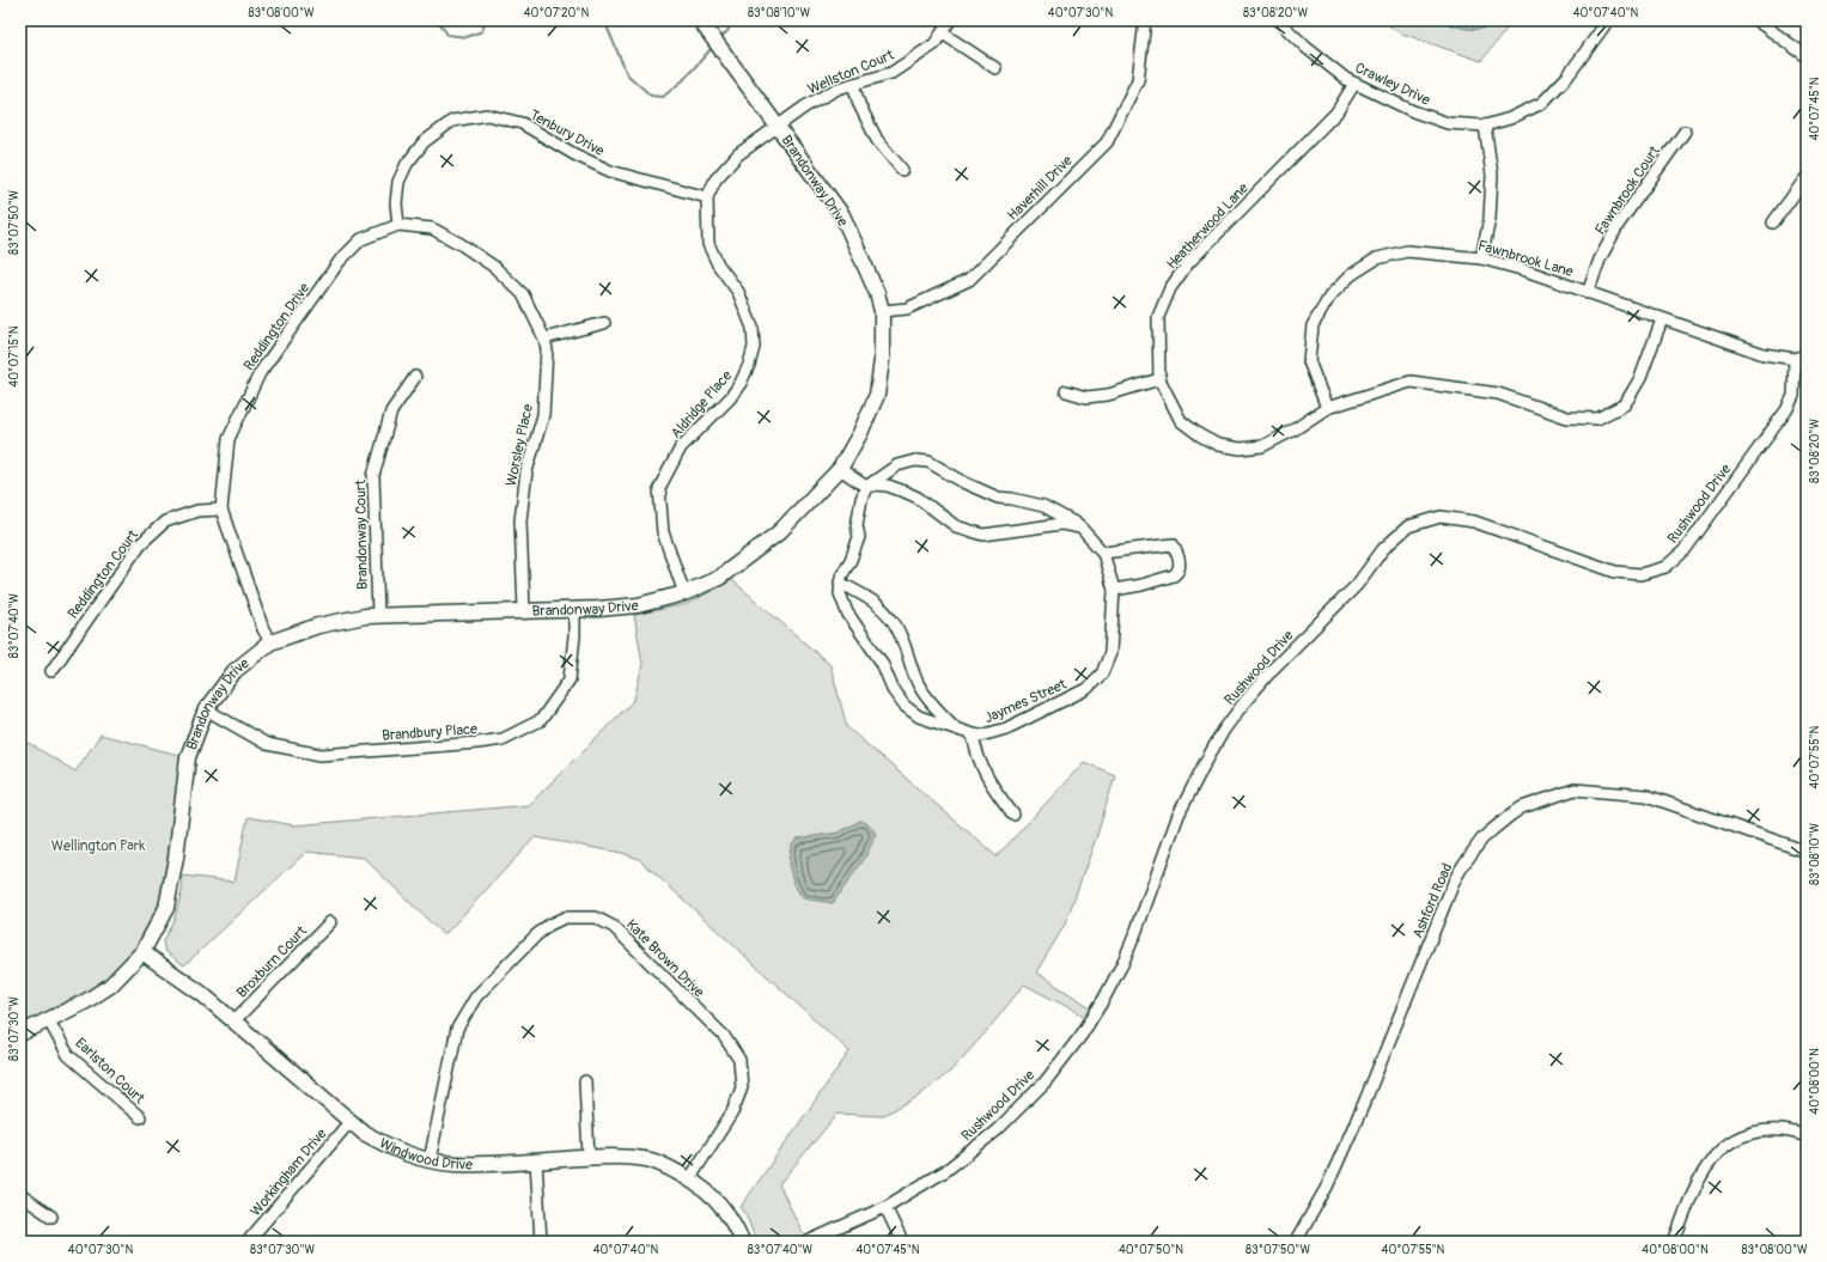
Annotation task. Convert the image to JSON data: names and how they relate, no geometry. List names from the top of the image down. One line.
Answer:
{"streets":{"street":["Wellston Court","Crawley Drive","Tenbury Drive","Brandonway Drive","Haverhill Drive","Fawnbrook Court","Heatherwood Lane","Fawnbrook Lane","Reddington Drive","Aldridge Place","Worsley Place","Rushwood Drive","Brandonway Court","Reddington Court","Jaymes Street","Brandbury Place","Ashford Road","Kate Brown Drive","Broxburn Court","Earlston Court","Windwood Drive","Workingham Drive"]},"crossings":[["Wellston Court","Brandonway Drive"],["Wellston Court","Aldridge Place"],["Crawley Drive","Heatherwood Lane"],["Tenbury Drive","Reddington Drive"],["Tenbury Drive","Aldridge Place"],["Tenbury Drive","Worsley Place"],["Brandonway Drive","Haverhill Drive"],["Brandonway Drive","Reddington Drive"],["Brandonway Drive","Aldridge Place"],["Brandonway Drive","Worsley Place"],["Brandonway Drive","Brandonway Court"],["Brandonway Drive","Brandbury Place"],["Brandonway Drive","Earlston Court"],["Brandonway Drive","Windwood Drive"],["Fawnbrook Court","Fawnbrook Lane"],["Heatherwood Lane","Fawnbrook Lane"],["Fawnbrook Lane","Rushwood Drive"],["Reddington Drive","Worsley Place"],["Reddington Drive","Reddington Court"],["Kate Brown Drive","Windwood Drive"],["Broxburn Court","Windwood Drive"],["Windwood Drive","Workingham Drive"]],"parks":["Wellington Park"],"coordinates":["83°08'00\"W","40°07'20\"N","83°08'10\"W","40°07'30\"N","83°08'20\"W","40°07'40\"N","40°07'45\"N","83°07'50\"W","40°07'15\"N","83°07'40\"W","40°07'55\"N","83°07'30\"W","40°08'00\"N","40°07'50\"N"]}
